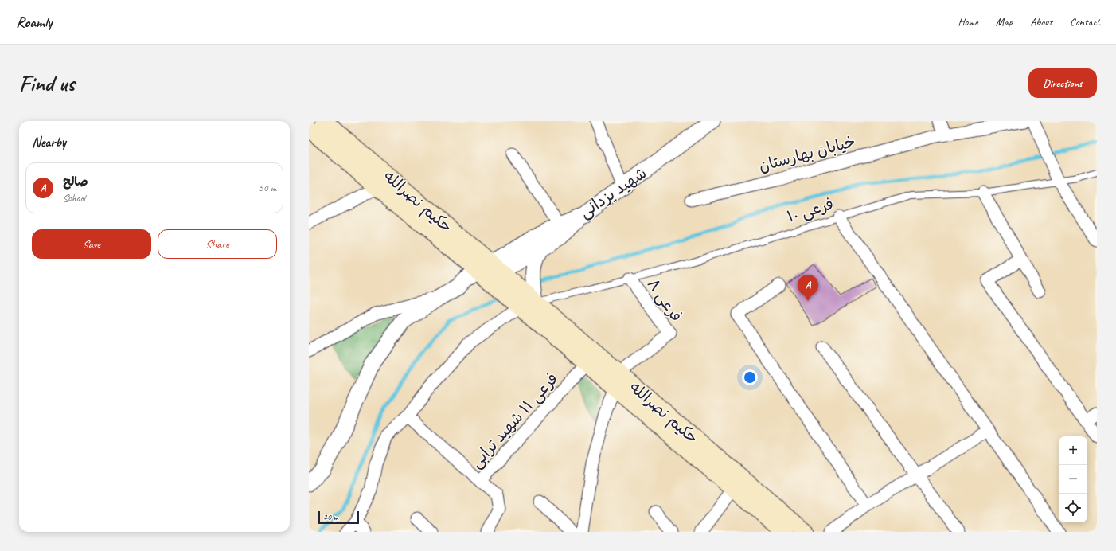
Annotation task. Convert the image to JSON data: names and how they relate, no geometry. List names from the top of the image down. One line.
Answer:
{"streets":{"main road":["حکیم نصرالله"],"street":["خیابان بهارستان","شهید یزدانی","فرعی ۸","فرعی ۱۱ شهید ترابی"],"lane":["فرعی ۱۰"]},"crossings":[["شهید یزدانی","حکیم نصرالله"],["شهید یزدانی","فرعی ۱۰"],["حکیم نصرالله","فرعی ۱۰"],["حکیم نصرالله","فرعی ۸"],["حکیم نصرالله","فرعی ۱۱ شهید ترابی"],["فرعی ۱۰","فرعی ۸"]],"scale_bar":"20 m","page":{"header":"Roamly","nav":["Home","Map","About","Contact"],"buttons":["Directions",["Save","Share"]],"title":"Find us","heading":"Nearby","list":[{"mark":"A","name":"صالح","note":"School","value":"50 m"}],"pins":"A","map_buttons":["+","−"],"scale":"20 m"}}
